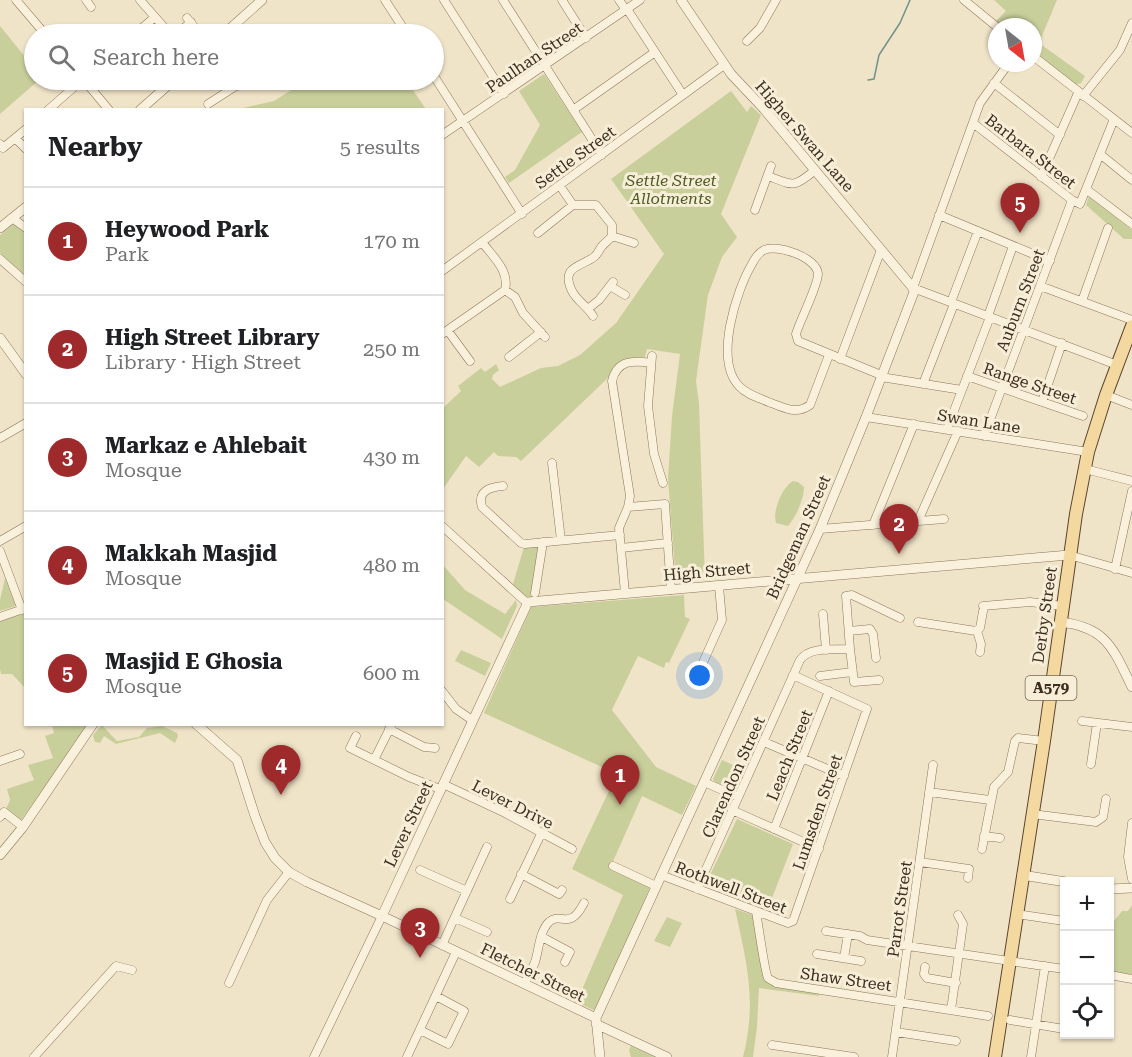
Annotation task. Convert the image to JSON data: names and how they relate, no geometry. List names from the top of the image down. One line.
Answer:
{"streets":{"main road":["Derby Street","A579"],"street":["Paulhan Street","Higher Swan Lane","Barbara Street","Settle Street","Auburn Street","Range Street","Swan Lane","Bridgeman Street","High Street","Leach Street","Clarendon Street","Lever Drive","Lumsden Street","Lever Street","Rothwell Street","Parrot Street","Fletcher Street","Shaw Street"]},"crossings":[["Higher Swan Lane","Settle Street"],["Higher Swan Lane","Bridgeman Street"],["Barbara Street","Auburn Street"],["Barbara Street","Bridgeman Street"],["Auburn Street","Range Street"],["Auburn Street","Swan Lane"],["Swan Lane","Bridgeman Street"],["Swan Lane","Derby Street"],["Bridgeman Street","High Street"],["Bridgeman Street","Rothwell Street"],["Bridgeman Street","Fletcher Street"],["High Street","Derby Street"],["High Street","Lever Street"],["Leach Street","Lumsden Street"],["Clarendon Street","Rothwell Street"],["Lever Drive","Lever Street"],["Lumsden Street","Rothwell Street"],["Lever Street","Fletcher Street"],["Rothwell Street","Shaw Street"],["Parrot Street","Shaw Street"]],"parks":["Settle Street Allotments"],"north":"bottom right","page":{"search":"Search here","heading":["Nearby","5 results"],"pins":["5","2","4","1","3"],"list":[{"mark":"1","name":"Heywood Park","note":"Park","value":"170 m"},{"mark":"2","name":"High Street Library","note":"Library · High Street","value":"250 m"},{"mark":"3","name":"Markaz e Ahlebait","note":"Mosque","value":"430 m"},{"mark":"4","name":"Makkah Masjid","note":"Mosque","value":"480 m"},{"mark":"5","name":"Masjid E Ghosia","note":"Mosque","value":"600 m"}],"map_buttons":["+","−"]}}
